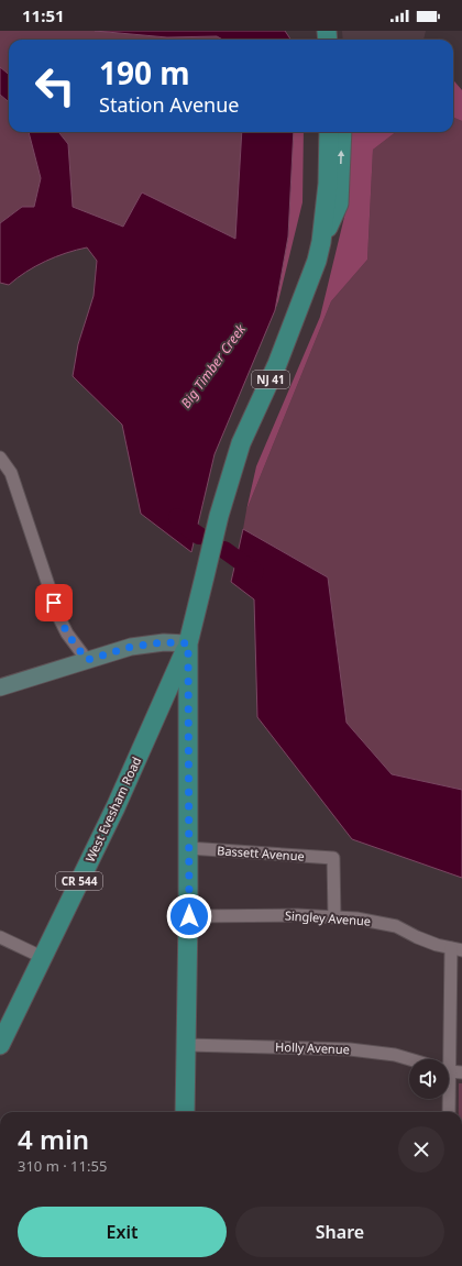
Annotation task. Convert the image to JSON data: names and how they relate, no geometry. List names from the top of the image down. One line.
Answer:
{"streets":{"main road":["NJ 41","West Evesham Road","CR 544"],"street":["Bassett Avenue","Singley Avenue","Holly Avenue"]},"crossings":[["NJ 41","West Evesham Road"],["NJ 41","Bassett Avenue"],["NJ 41","Singley Avenue"],["NJ 41","Holly Avenue"],["Bassett Avenue","Singley Avenue"]],"water":["Big Timber Creek"],"page":{"status":"11:51","turn":["190 m","Station Avenue"],"heading":["4 min","310 m · 11:55"],"buttons":["Exit","Share"]}}
